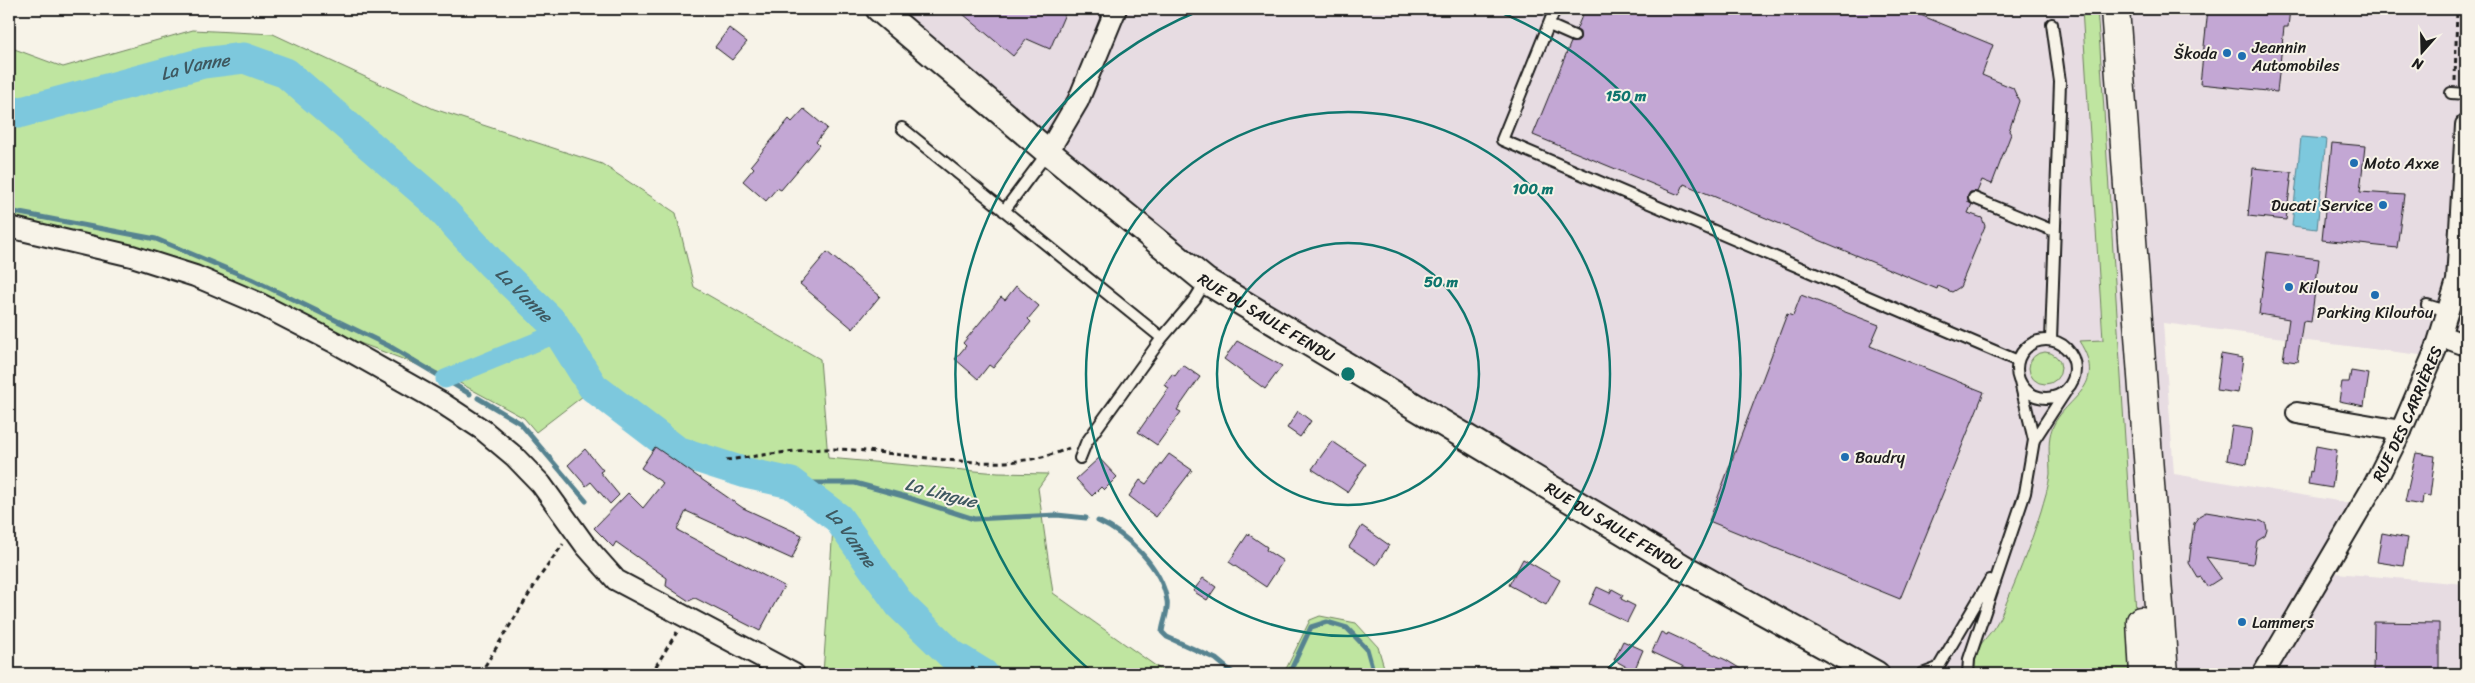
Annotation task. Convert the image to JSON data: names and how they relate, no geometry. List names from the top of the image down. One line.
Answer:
{"streets":{"street":["RUE DU SAULE FENDU","RUE DES CARRIÈRES"]},"water":["La Vanne","La Lingue"],"places":["Škoda","Jeannin Automobiles","Moto Axxe","Ducati Service","Kiloutou","Parking Kiloutou","Baudry","Lammers"],"north":"bottom","rings":["150 m","100 m","50 m"]}
